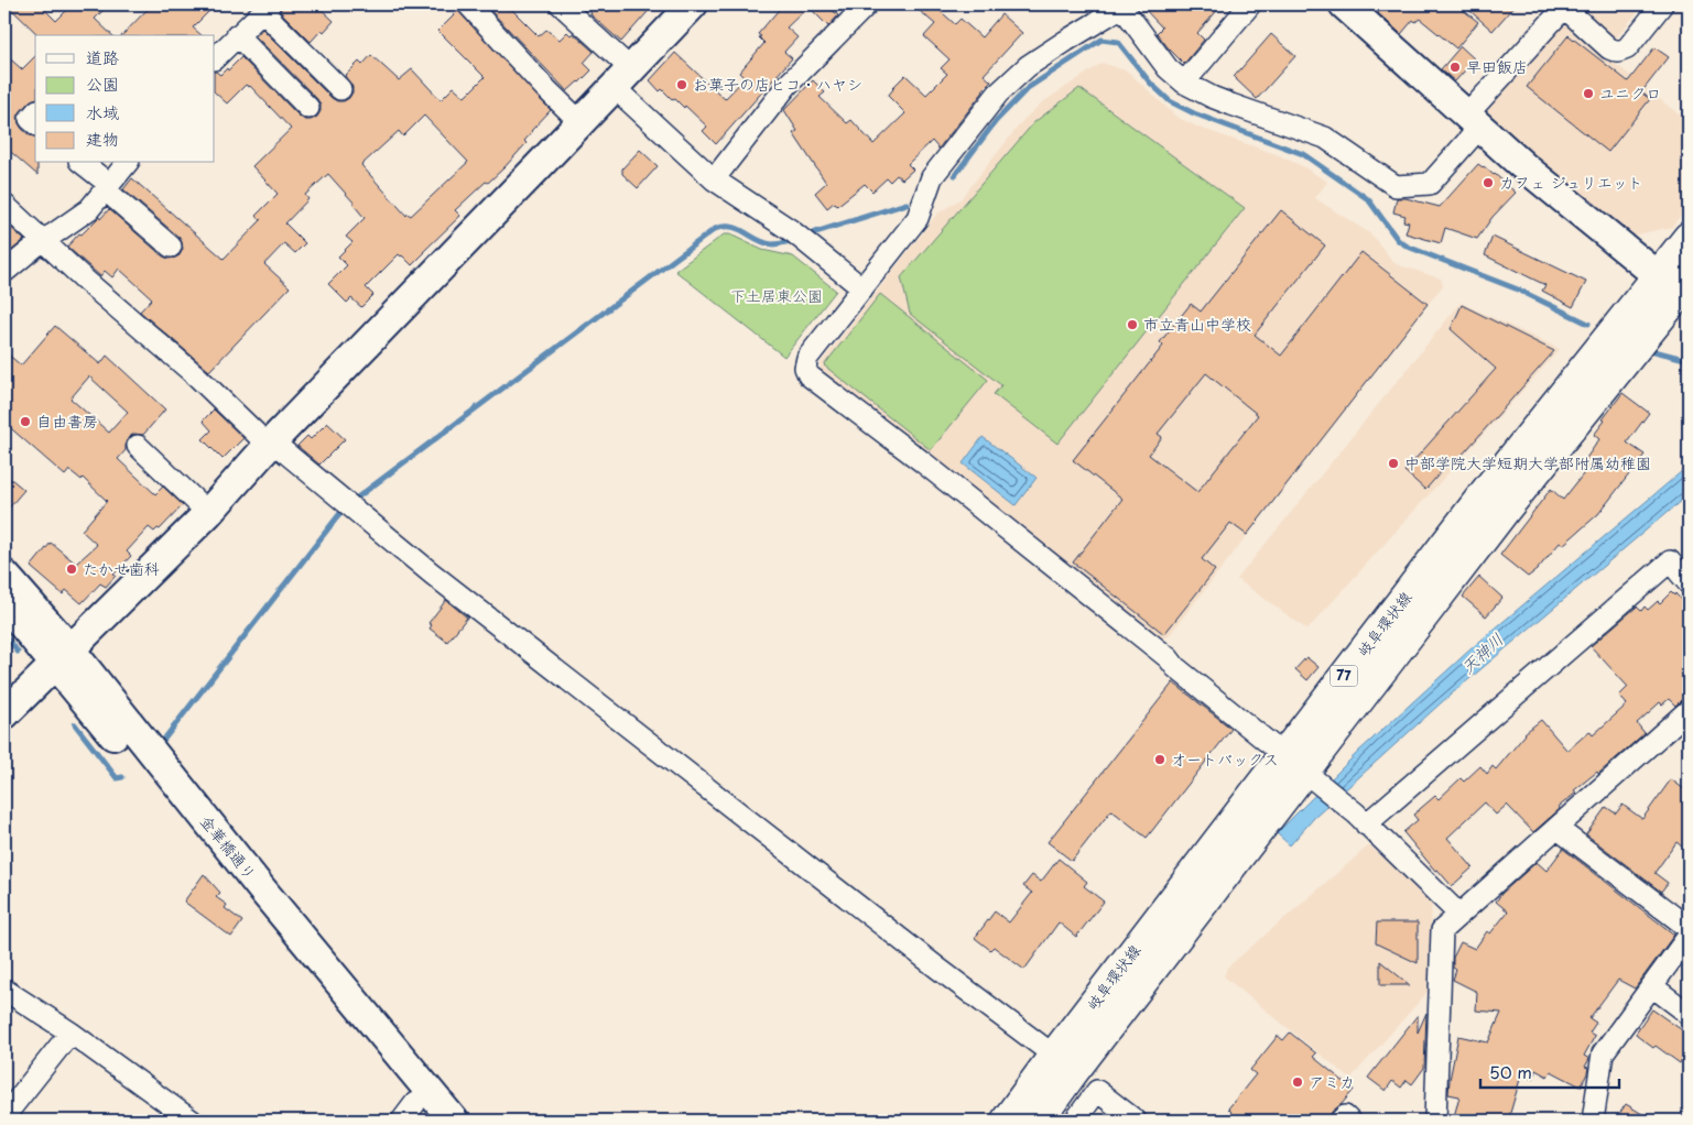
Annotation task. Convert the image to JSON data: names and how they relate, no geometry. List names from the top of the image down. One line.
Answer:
{"streets":{"main road":["岐阜環状線","77"],"street":["金華橋通り"]},"water":["天神川"],"parks":["下土居東公園"],"places":["早田飯店","お菓子の店ヒコ・ハヤシ","ユニクロ","カフェ ジュリエット","市立青山中学校","自由書房","中部学院大学短期大学部附属幼稚園","たかせ歯科","オートバックス","アミカ"],"legend":["道路","公園","水域","建物"],"scale_bar":"50 m"}
